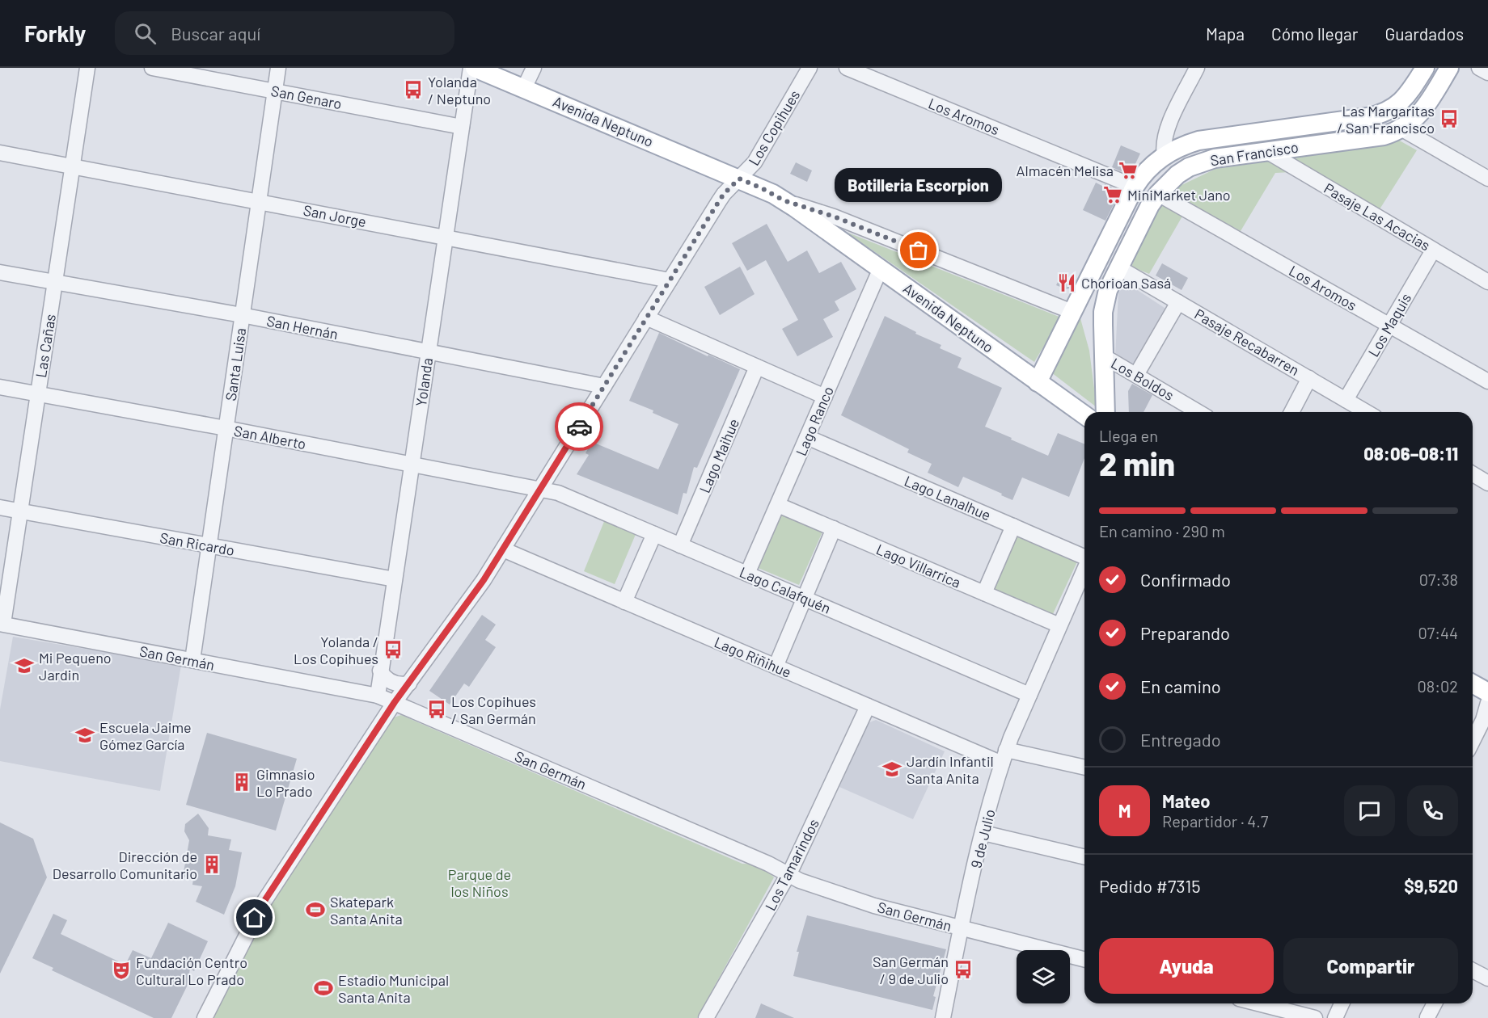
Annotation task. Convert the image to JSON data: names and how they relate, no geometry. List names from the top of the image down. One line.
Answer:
{"streets":{"main road":["Avenida Neptuno","San Francisco"],"street":["San Genaro","Los Aromos","Los Copihues","San Jorge","Pasaje Las Acacias","Los Maquis","San Hernán","Pasaje Recabarren","Las Cañas","Santa Luisa","Los Boldos","Yolanda","Lago Ranco","San Alberto","Lago Maihue","Lago Lanalhue","San Ricardo","Lago Villarrica","Lago Calafquén","Lago Riñihue","San Germán","9 de Julio","Los Tamarindos"]},"crossings":[["San Genaro","Santa Luisa"],["San Genaro","Yolanda"],["Los Aromos","San Francisco"],["Los Aromos","Los Maquis"],["Avenida Neptuno","Los Copihues"],["Avenida Neptuno","San Francisco"],["Avenida Neptuno","Lago Ranco"],["Los Copihues","San Jorge"],["Los Copihues","San Hernán"],["Los Copihues","San Alberto"],["Los Copihues","Lago Calafquén"],["Los Copihues","Lago Riñihue"],["Los Copihues","San Germán"],["San Francisco","Pasaje Las Acacias"],["San Francisco","Pasaje Recabarren"],["San Francisco","Los Boldos"],["San Jorge","Las Cañas"],["San Jorge","Santa Luisa"],["San Jorge","Yolanda"],["Pasaje Las Acacias","Los Maquis"],["Los Maquis","Pasaje Recabarren"],["San Hernán","Las Cañas"],["San Hernán","Santa Luisa"],["San Hernán","Yolanda"],["Las Cañas","San Alberto"],["Las Cañas","San Ricardo"],["Las Cañas","San Germán"],["Santa Luisa","San Alberto"],["Santa Luisa","San Ricardo"],["Santa Luisa","San Germán"],["Yolanda","San Alberto"],["Yolanda","San Ricardo"],["Yolanda","San Germán"],["Lago Ranco","Lago Lanalhue"],["Lago Ranco","Lago Villarrica"],["Lago Ranco","Lago Calafquén"],["San Alberto","Lago Calafquén"],["Lago Maihue","Lago Calafquén"],["Lago Villarrica","9 de Julio"],["Lago Calafquén","9 de Julio"],["Lago Riñihue","9 de Julio"],["Lago Riñihue","Los Tamarindos"],["San Germán","9 de Julio"],["San Germán","Los Tamarindos"]],"parks":["Parque de los Niños"],"places":{"bus stop":["Yolanda / Neptuno","Las Margaritas / San Francisco","Yolanda / Los Copihues","Los Copihues / San Germán","San Germán / 9 de Julio"],"supermarket":["Almacén Melisa","MiniMarket Jano"],"other":["Botilleria Escorpion"],"restaurant":["Chorioan Sasá"],"school or university":["Mi Pequeno Jardin","Escuela Jaime Gómez García","Jardín Infantil Santa Anita"],"building":["Gimnasio Lo Prado","Dirección de Desarrollo Comunitario"],"sports":["Skatepark Santa Anita","Estadio Municipal Santa Anita"],"theatre":["Fundación Centro Cultural Lo Prado"]},"page":{"header":"Forkly","search":"Buscar aquí","nav":["Mapa","Cómo llegar","Guardados"],"bubble":"Botilleria Escorpion","heading":["2 min","Llega en","08:06–08:11"],"panel":["Mateo","Repartidor · 4.7","Pedido #7315","$9,520"],"bar":"En camino · 290 m","list":[["Confirmado","07:38"],["Preparando","07:44"],["En camino","08:02"],"Entregado"],"round":"M","buttons":["Ayuda","Compartir"]}}
